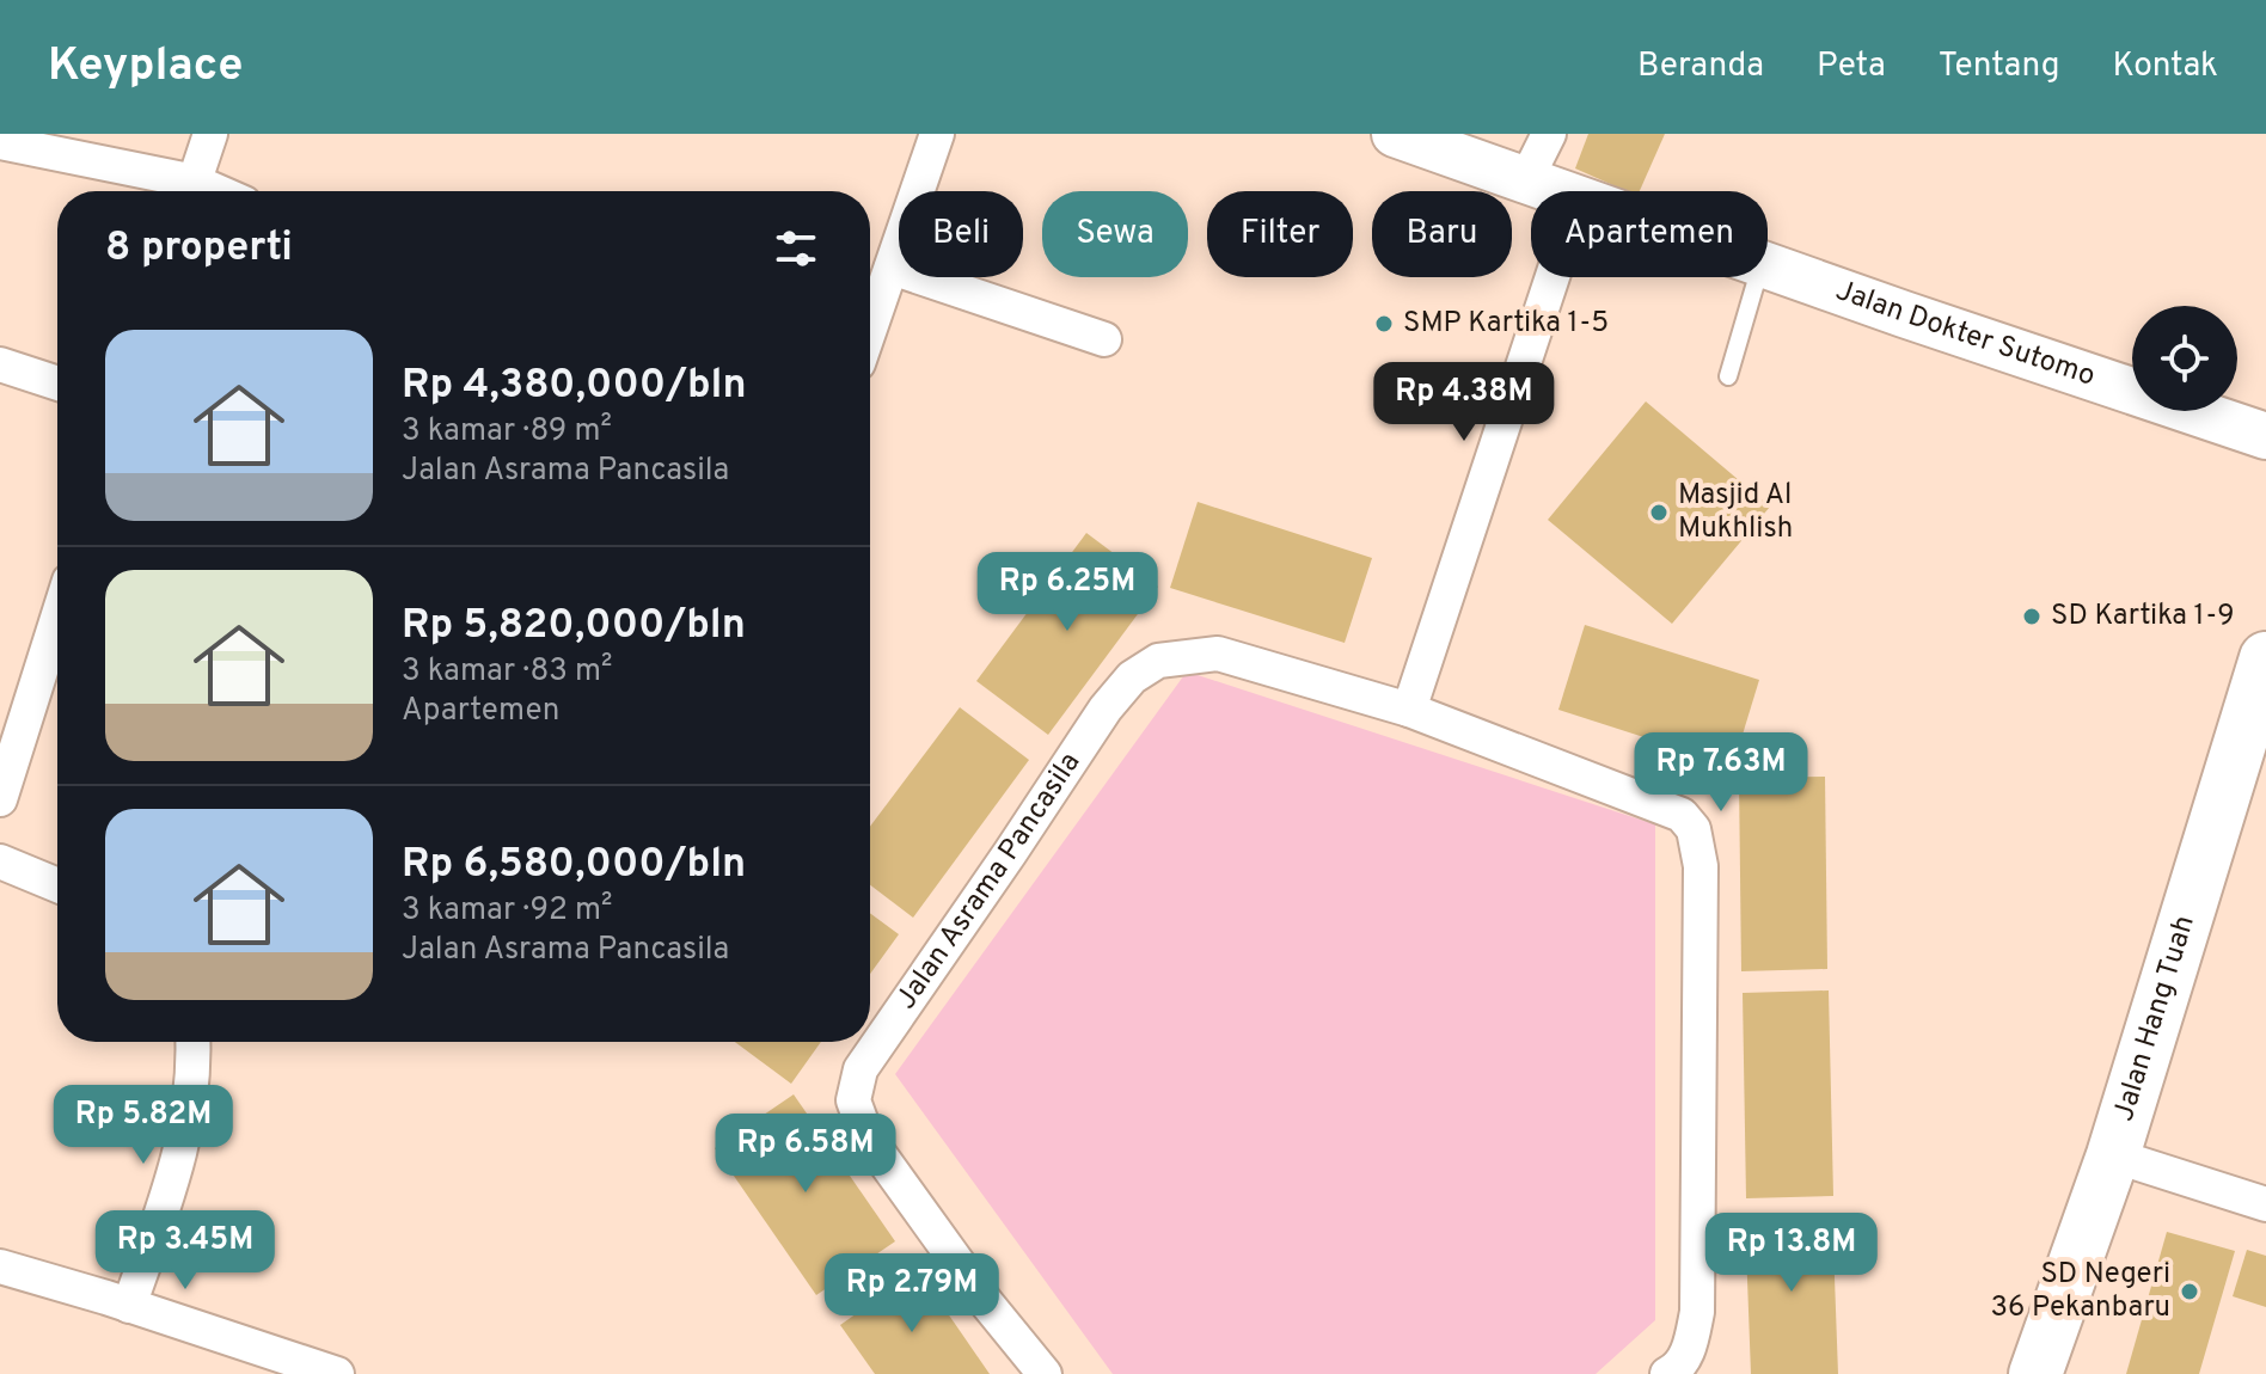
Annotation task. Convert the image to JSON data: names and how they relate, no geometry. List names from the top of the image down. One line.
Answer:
{"streets":{"main road":["Jalan Dokter Sutomo","Jalan Hang Tuah"],"street":["Jalan Asrama Pancasila"]},"places":["SMP Kartika 1-5","Masjid Al Mukhlish","SD Kartika 1-9","SD Negeri 36 Pekanbaru"],"page":{"header":"Keyplace","nav":["Beranda","Peta","Tentang","Kontak"],"chip":["Beli","Sewa","Filter","Baru","Apartemen"],"heading":"8 properti","list":[{"name":"Rp 4,380,000/bln","note":"3 kamar · 89 m² · Jalan Asrama Pancasila"},{"name":"Rp 5,820,000/bln","note":"3 kamar · 83 m² · Apartemen"},{"name":"Rp 6,580,000/bln","note":"3 kamar · 92 m² · Jalan Asrama Pancasila"}],"price":["Rp 4.38M","Rp 6.25M","Rp 7.63M","Rp 5.82M","Rp 6.58M","Rp 3.45M","Rp 13.8M","Rp 2.79M"]}}
